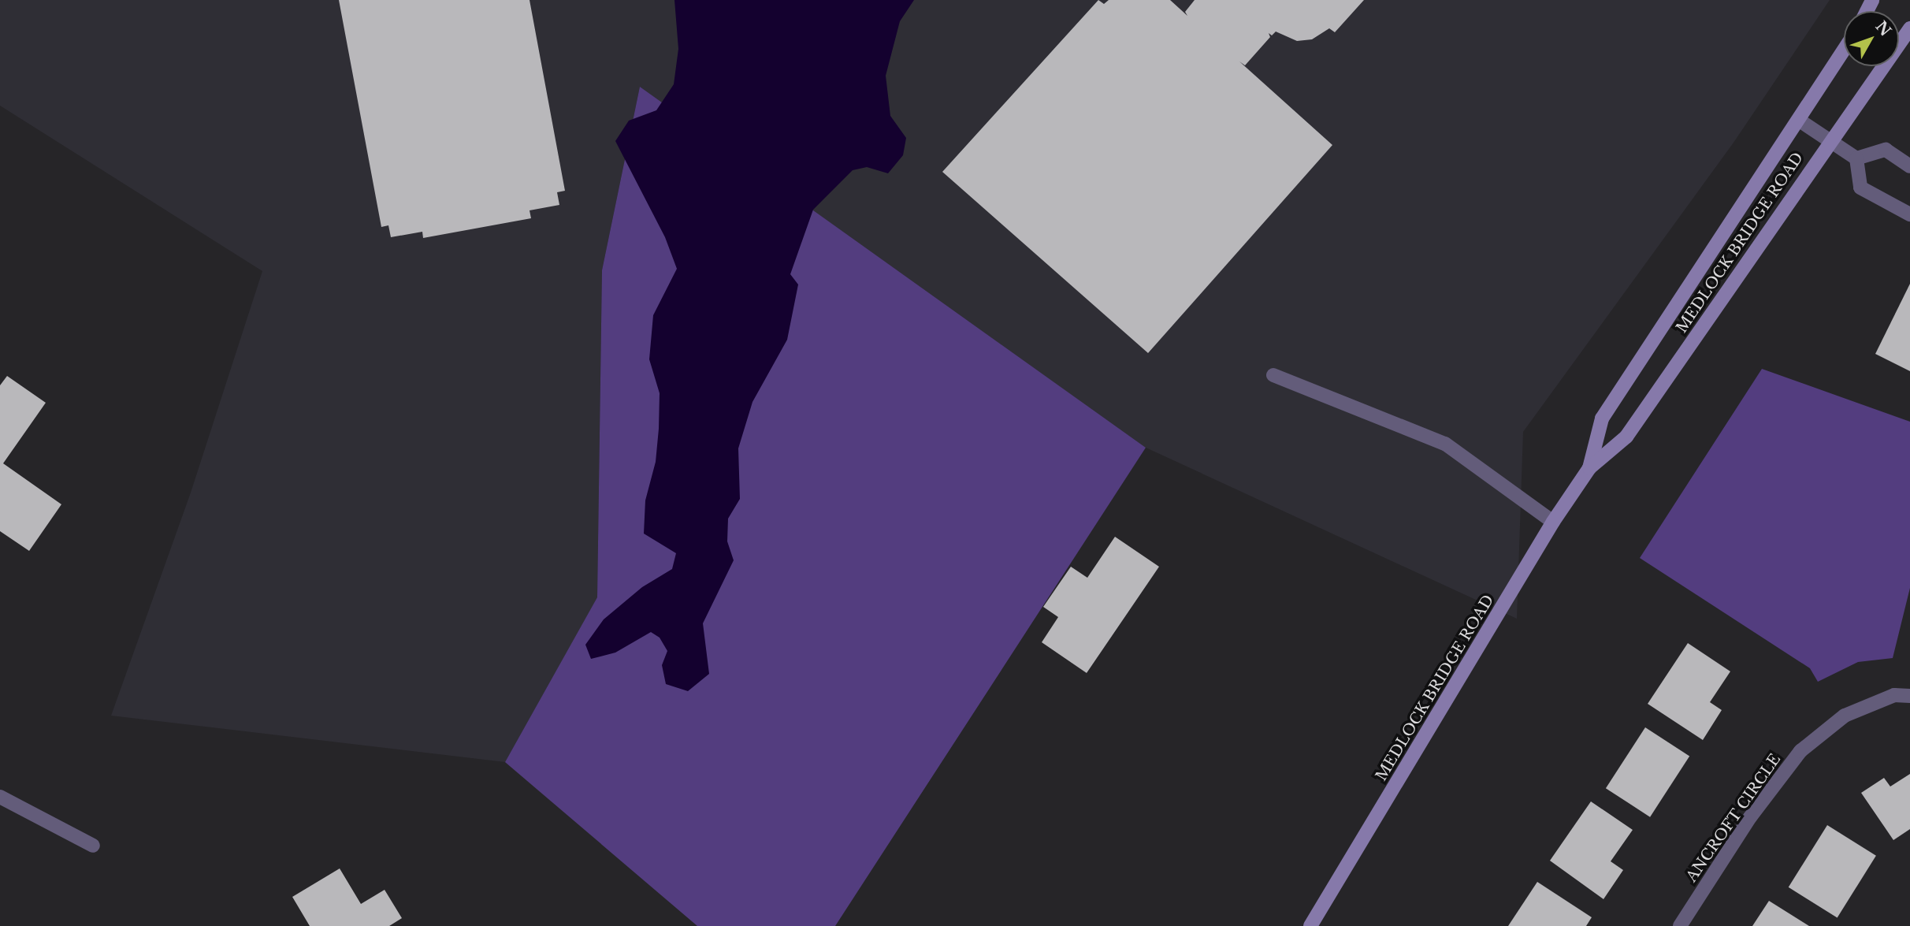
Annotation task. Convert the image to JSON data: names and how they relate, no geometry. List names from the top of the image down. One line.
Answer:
{"streets":{"main road":["MEDLOCK BRIDGE ROAD"],"street":["ANCROFT CIRCLE"]},"north":"top right"}
